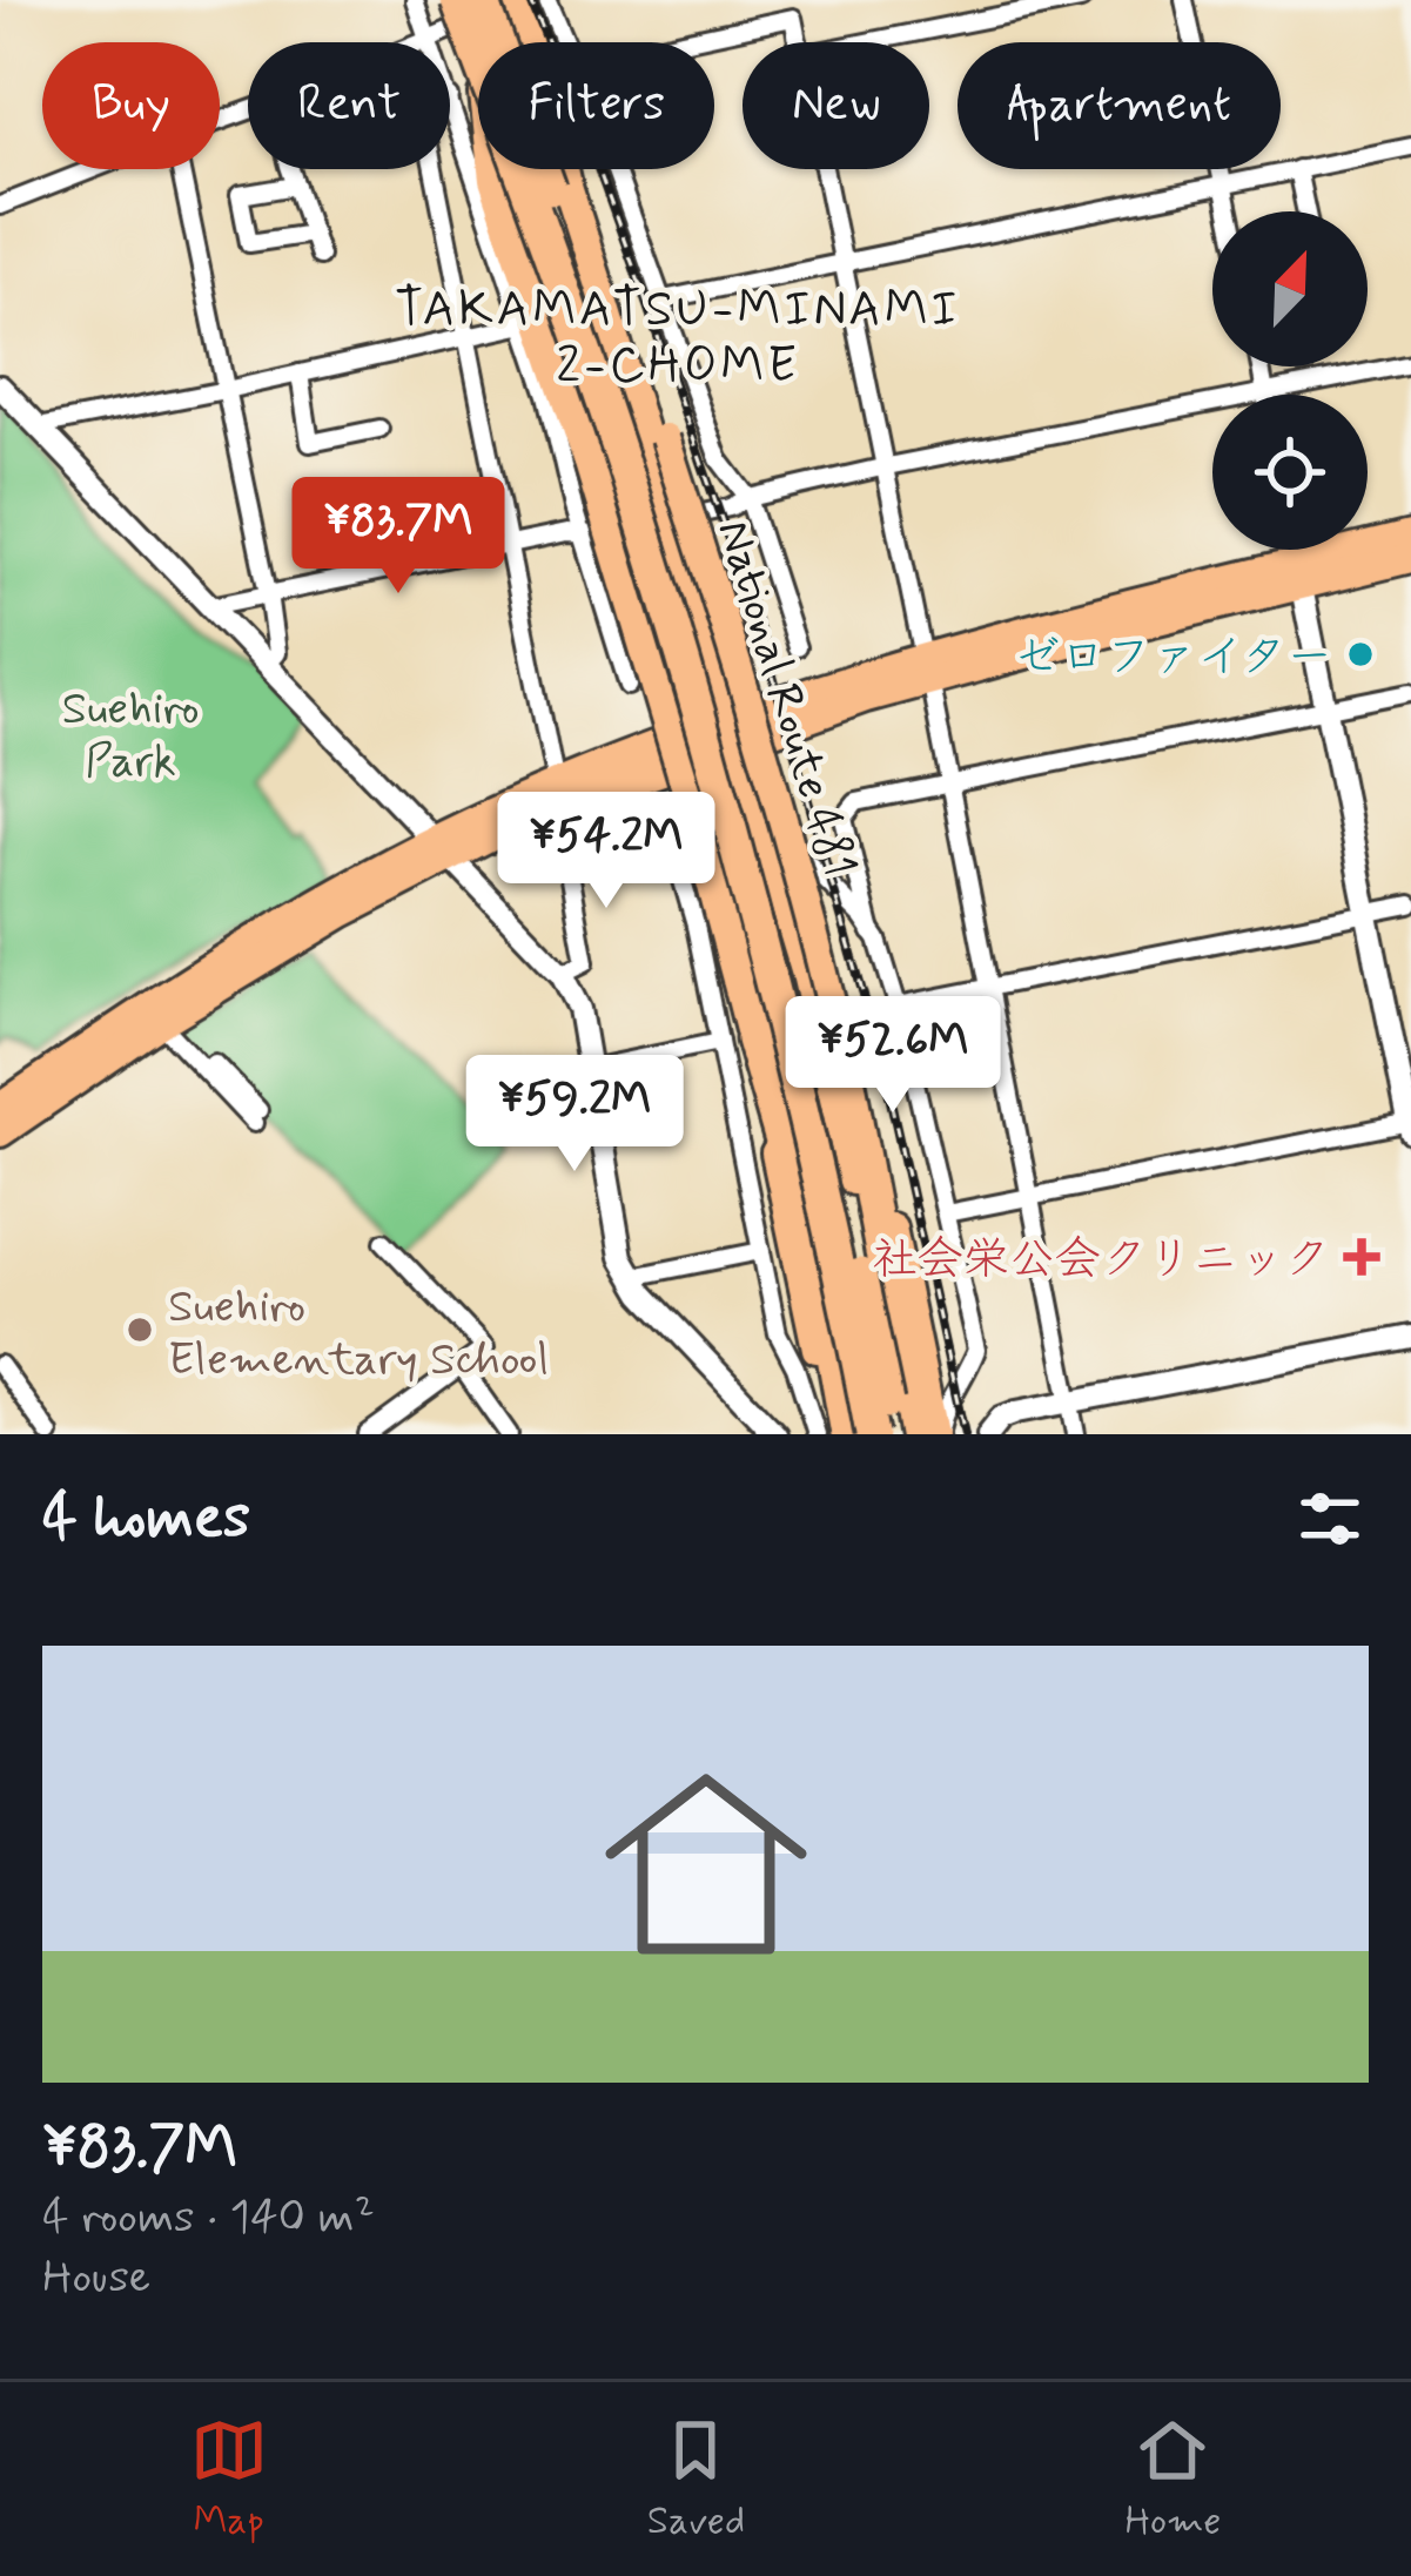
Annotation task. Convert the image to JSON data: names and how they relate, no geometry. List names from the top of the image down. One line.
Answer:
{"streets":{"highway":["National Route 481"]},"districts":["TAKAMATSU-MINAMI 2-CHOME"],"parks":["Suehiro Park"],"places":{"other":["ゼロファイター","Suehiro Elementary School"],"health":["社会栄公会クリニック"]},"north":"top right","page":{"chip":["Buy","Rent","Filters","New","Apartment"],"price":["¥83.7M","¥54.2M","¥52.6M","¥59.2M"],"heading":"4 homes","list":[{"name":"¥83.7M","note":"4 rooms · 140 m² · House"}],"tabs":["Map","Saved","Home"]}}
